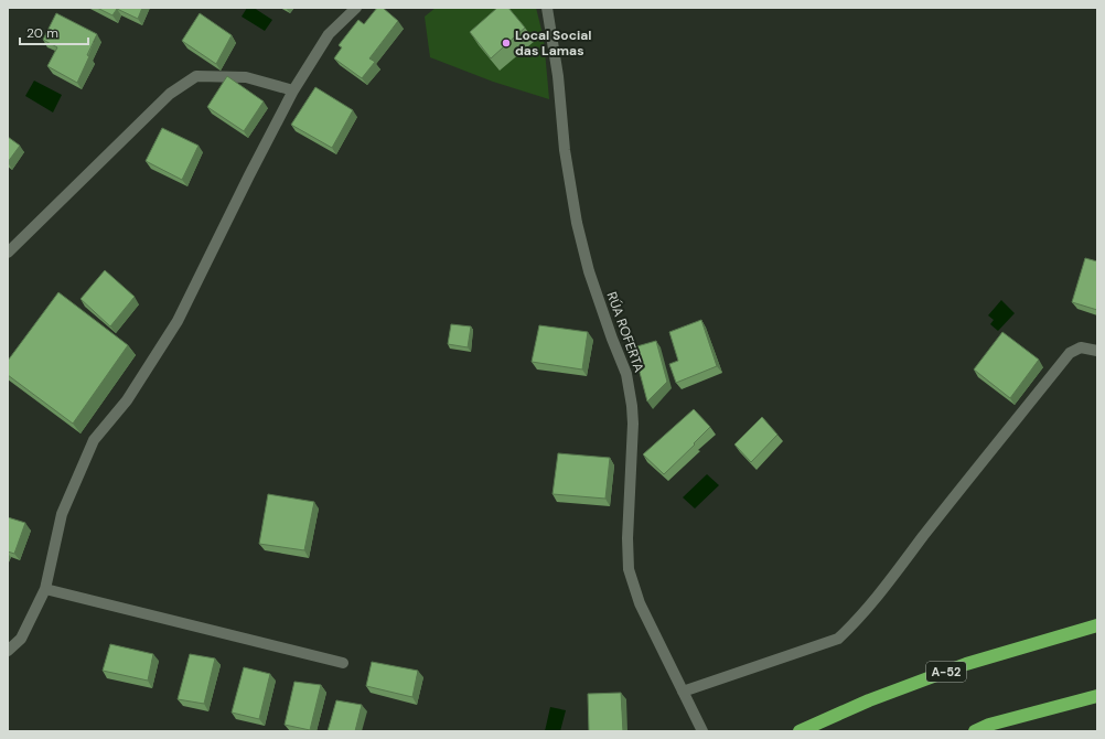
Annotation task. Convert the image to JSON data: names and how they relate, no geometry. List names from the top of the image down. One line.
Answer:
{"streets":{"highway":["A-52"],"street":["RÚA ROFERTA"]},"places":["Local Social das Lamas"],"scale_bar":"20 m"}
